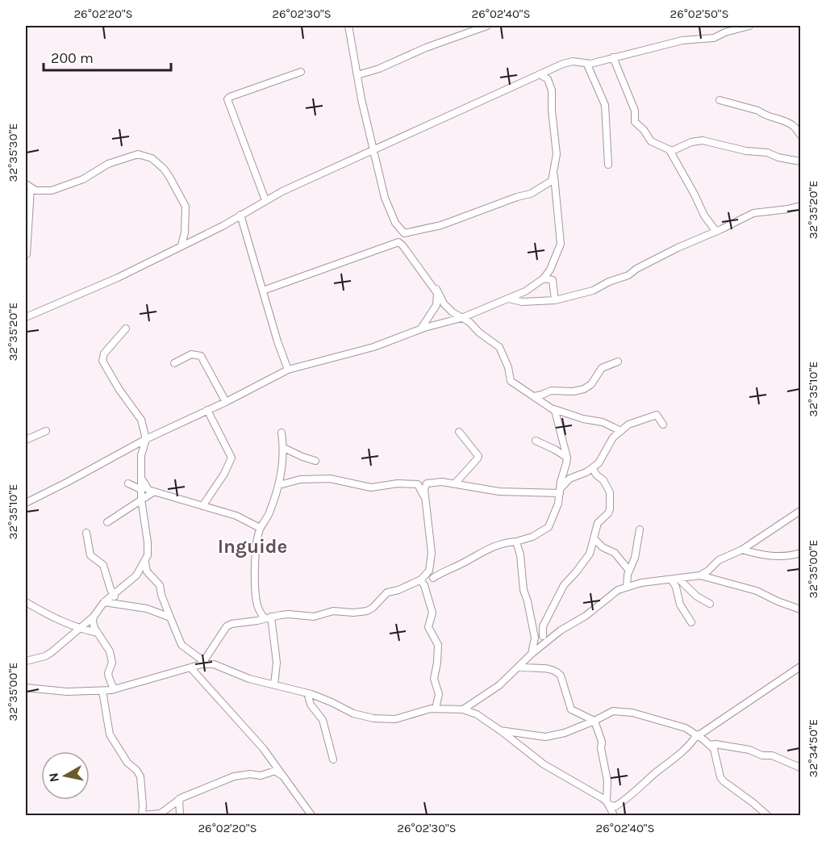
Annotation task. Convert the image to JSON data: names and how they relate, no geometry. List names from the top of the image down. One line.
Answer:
{"districts":["Inguide"],"scale_bar":"200 m","north":"left","coordinates":["26°02'20\"S","26°02'30\"S","26°02'40\"S","26°02'50\"S","32°35'30\"E","32°35'20\"E","32°35'10\"E","32°35'00\"E","32°34'50\"E"]}
